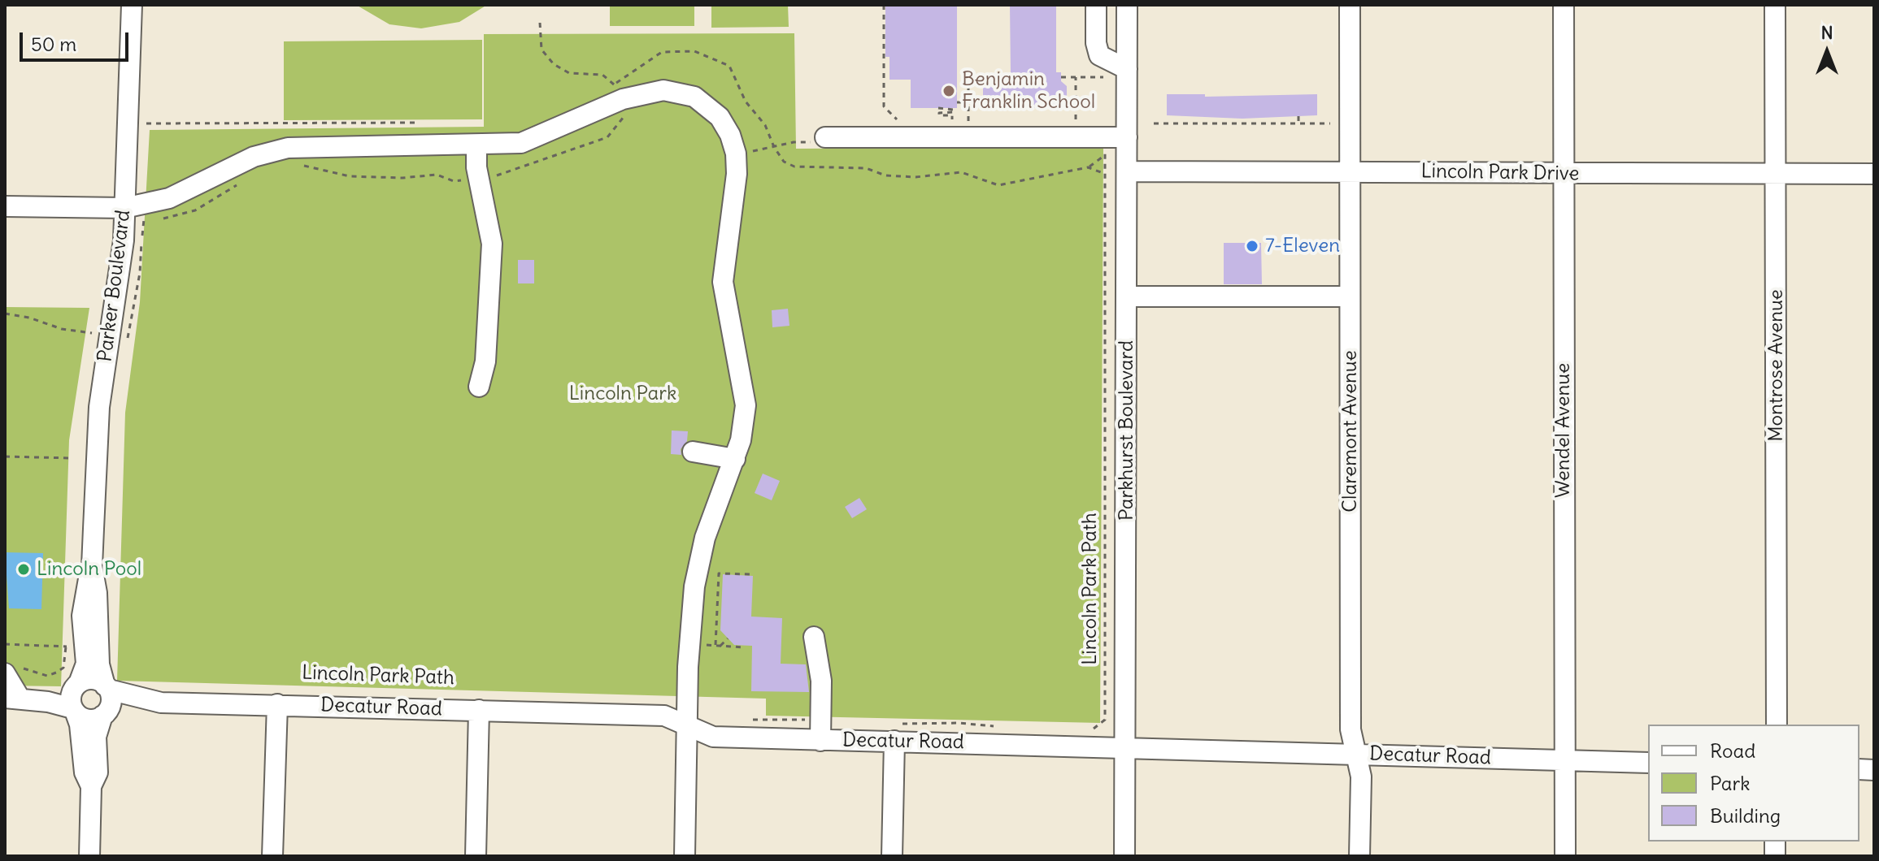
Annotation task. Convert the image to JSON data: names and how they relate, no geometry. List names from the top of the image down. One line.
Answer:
{"streets":{"street":["Lincoln Park Drive","Parker Boulevard","Montrose Avenue","Parkhurst Boulevard","Wendel Avenue","Claremont Avenue","Decatur Road"],"path":["Lincoln Park Path"]},"crossings":[["Lincoln Park Drive","Montrose Avenue"],["Lincoln Park Drive","Parkhurst Boulevard"],["Lincoln Park Drive","Wendel Avenue"],["Lincoln Park Drive","Claremont Avenue"],["Parker Boulevard","Decatur Road"],["Parkhurst Boulevard","Decatur Road"],["Wendel Avenue","Decatur Road"],["Claremont Avenue","Decatur Road"]],"parks":["Lincoln Park"],"places":["Benjamin Franklin School","7-Eleven","Lincoln Pool"],"legend":["Road","Park","Building"],"scale_bar":"50 m","north":"top"}
